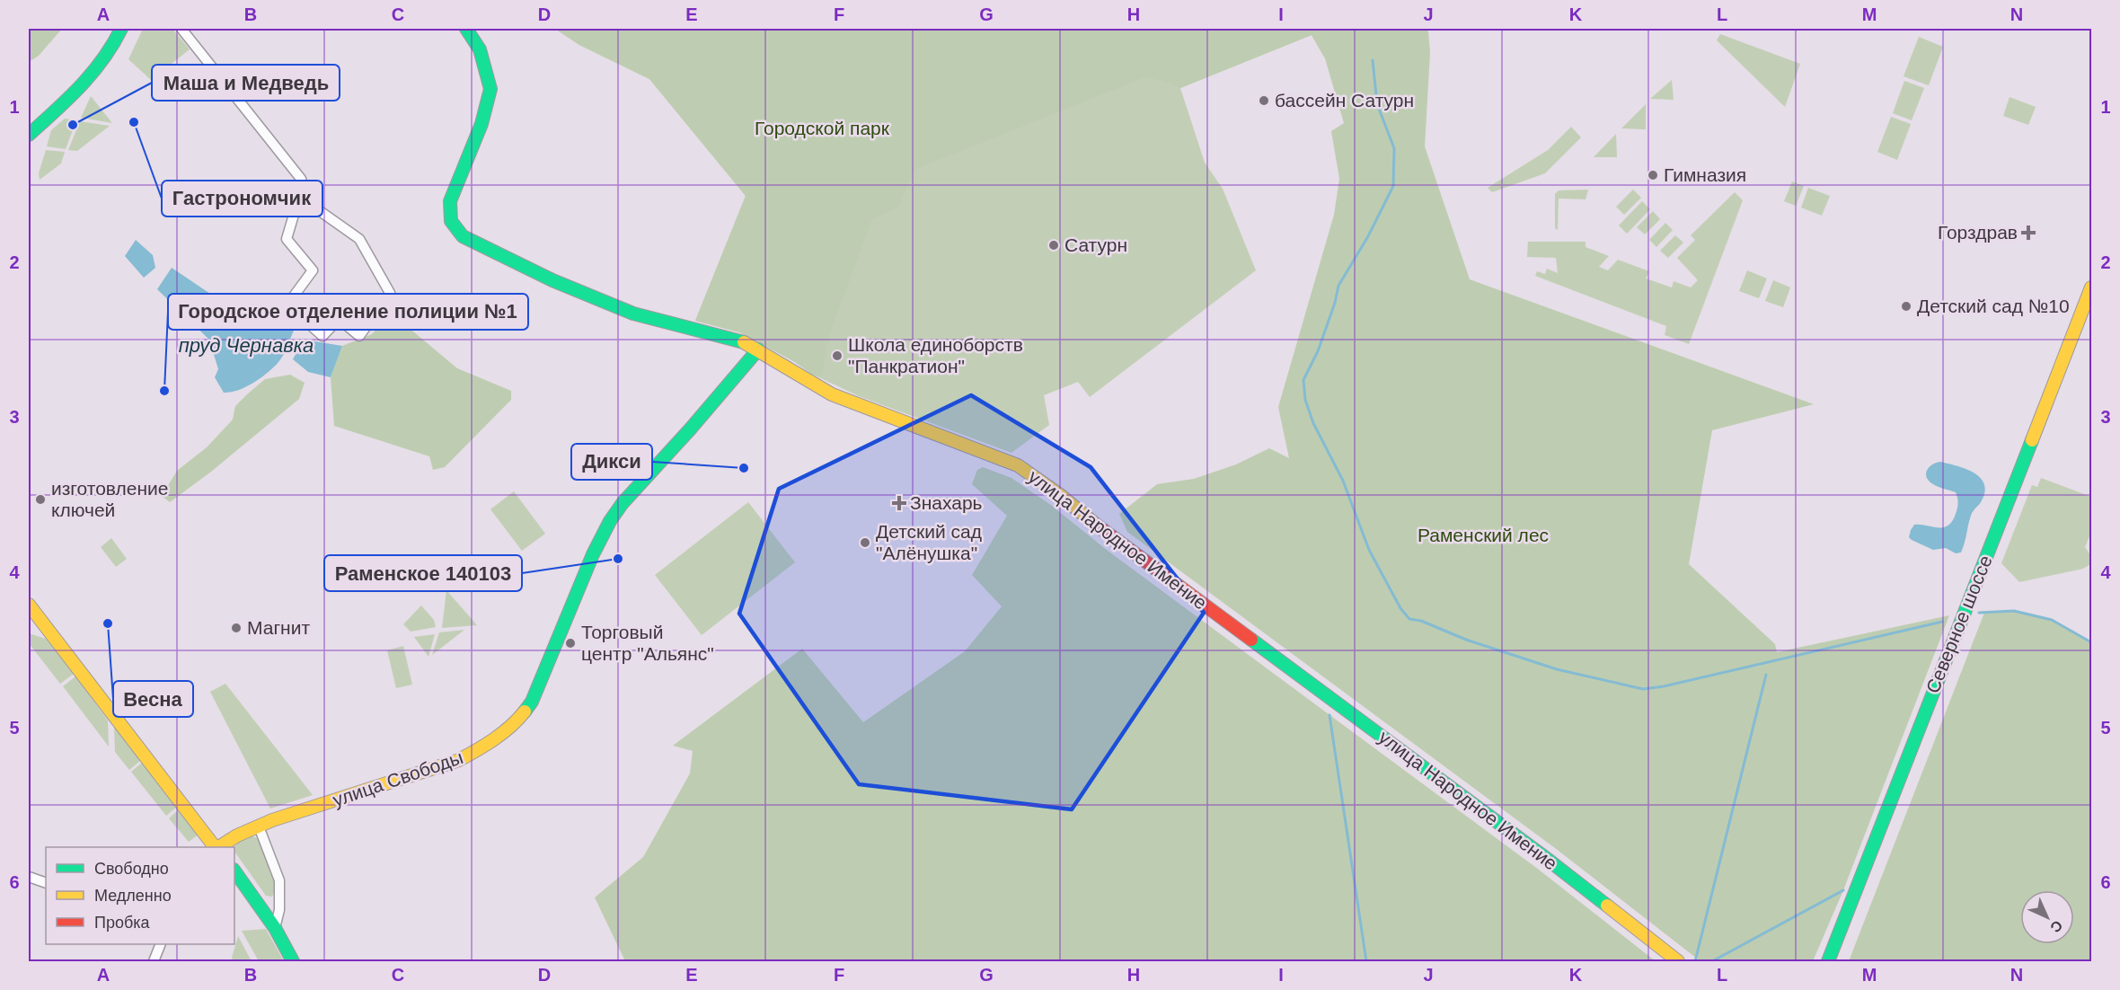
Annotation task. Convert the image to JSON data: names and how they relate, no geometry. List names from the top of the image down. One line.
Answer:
{"streets":{"street":["улица Народное Имение","Северное шоссе","улица Свободы"]},"crossings":[["улица Народное Имение","улица Свободы"]],"water":["пруд Чернавка"],"parks":["Городской парк","Раменский лес"],"places":{"other":["бассейн Сатурн","Гастрономчик","Маша и Медведь","Гимназия","Сатурн","Детский сад №10","Школа единоборств \"Панкратион\"","Городское отделение полиции №1","Дикси","изготовление ключей","Детский сад \"Алёнушка\"","Раменское 140103","Весна","Магнит","Торговый центр \"Альянс\""],"health":["Горздрав","Знахарь"]},"legend":["Свободно","Медленно","Пробка"],"north":"bottom right","grid":{"columns":["A","B","C","D","E","F","G","H","I","J","K","L","M","N"],"rows":["1","2","3","4","5","6"]}}
